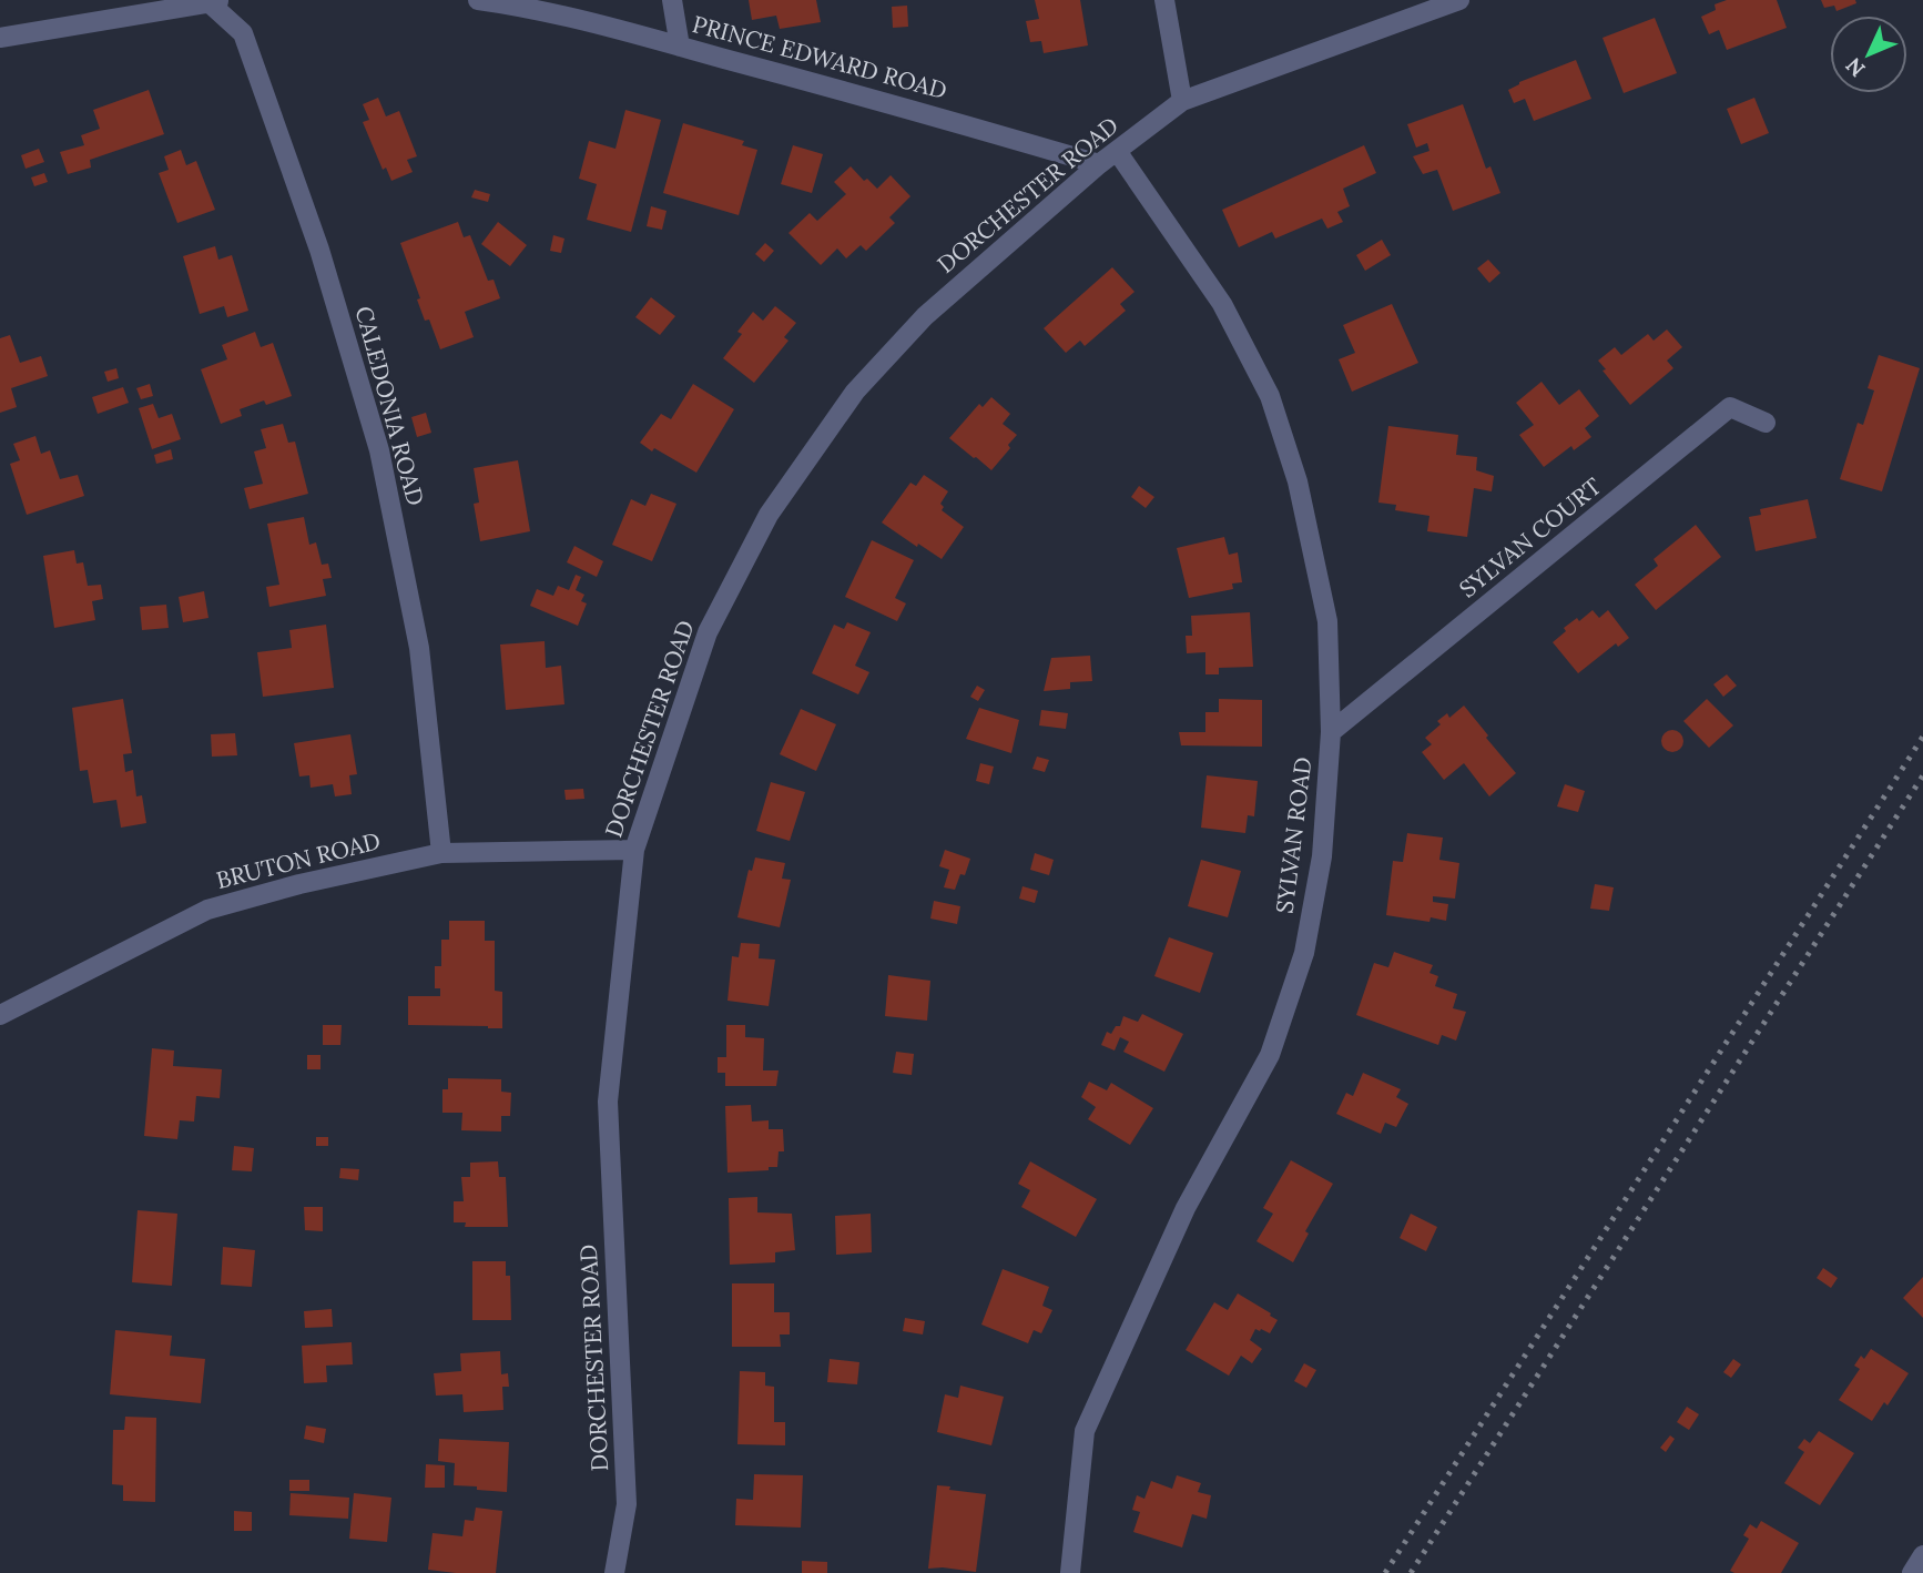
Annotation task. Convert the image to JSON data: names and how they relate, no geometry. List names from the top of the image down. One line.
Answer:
{"streets":{"street":["PRINCE EDWARD ROAD","DORCHESTER ROAD","CALEDONIA ROAD","SYLVAN COURT","SYLVAN ROAD","BRUTON ROAD"]},"crossings":[["PRINCE EDWARD ROAD","DORCHESTER ROAD"],["DORCHESTER ROAD","SYLVAN ROAD"],["DORCHESTER ROAD","BRUTON ROAD"],["CALEDONIA ROAD","BRUTON ROAD"],["SYLVAN COURT","SYLVAN ROAD"]],"north":"bottom left"}
